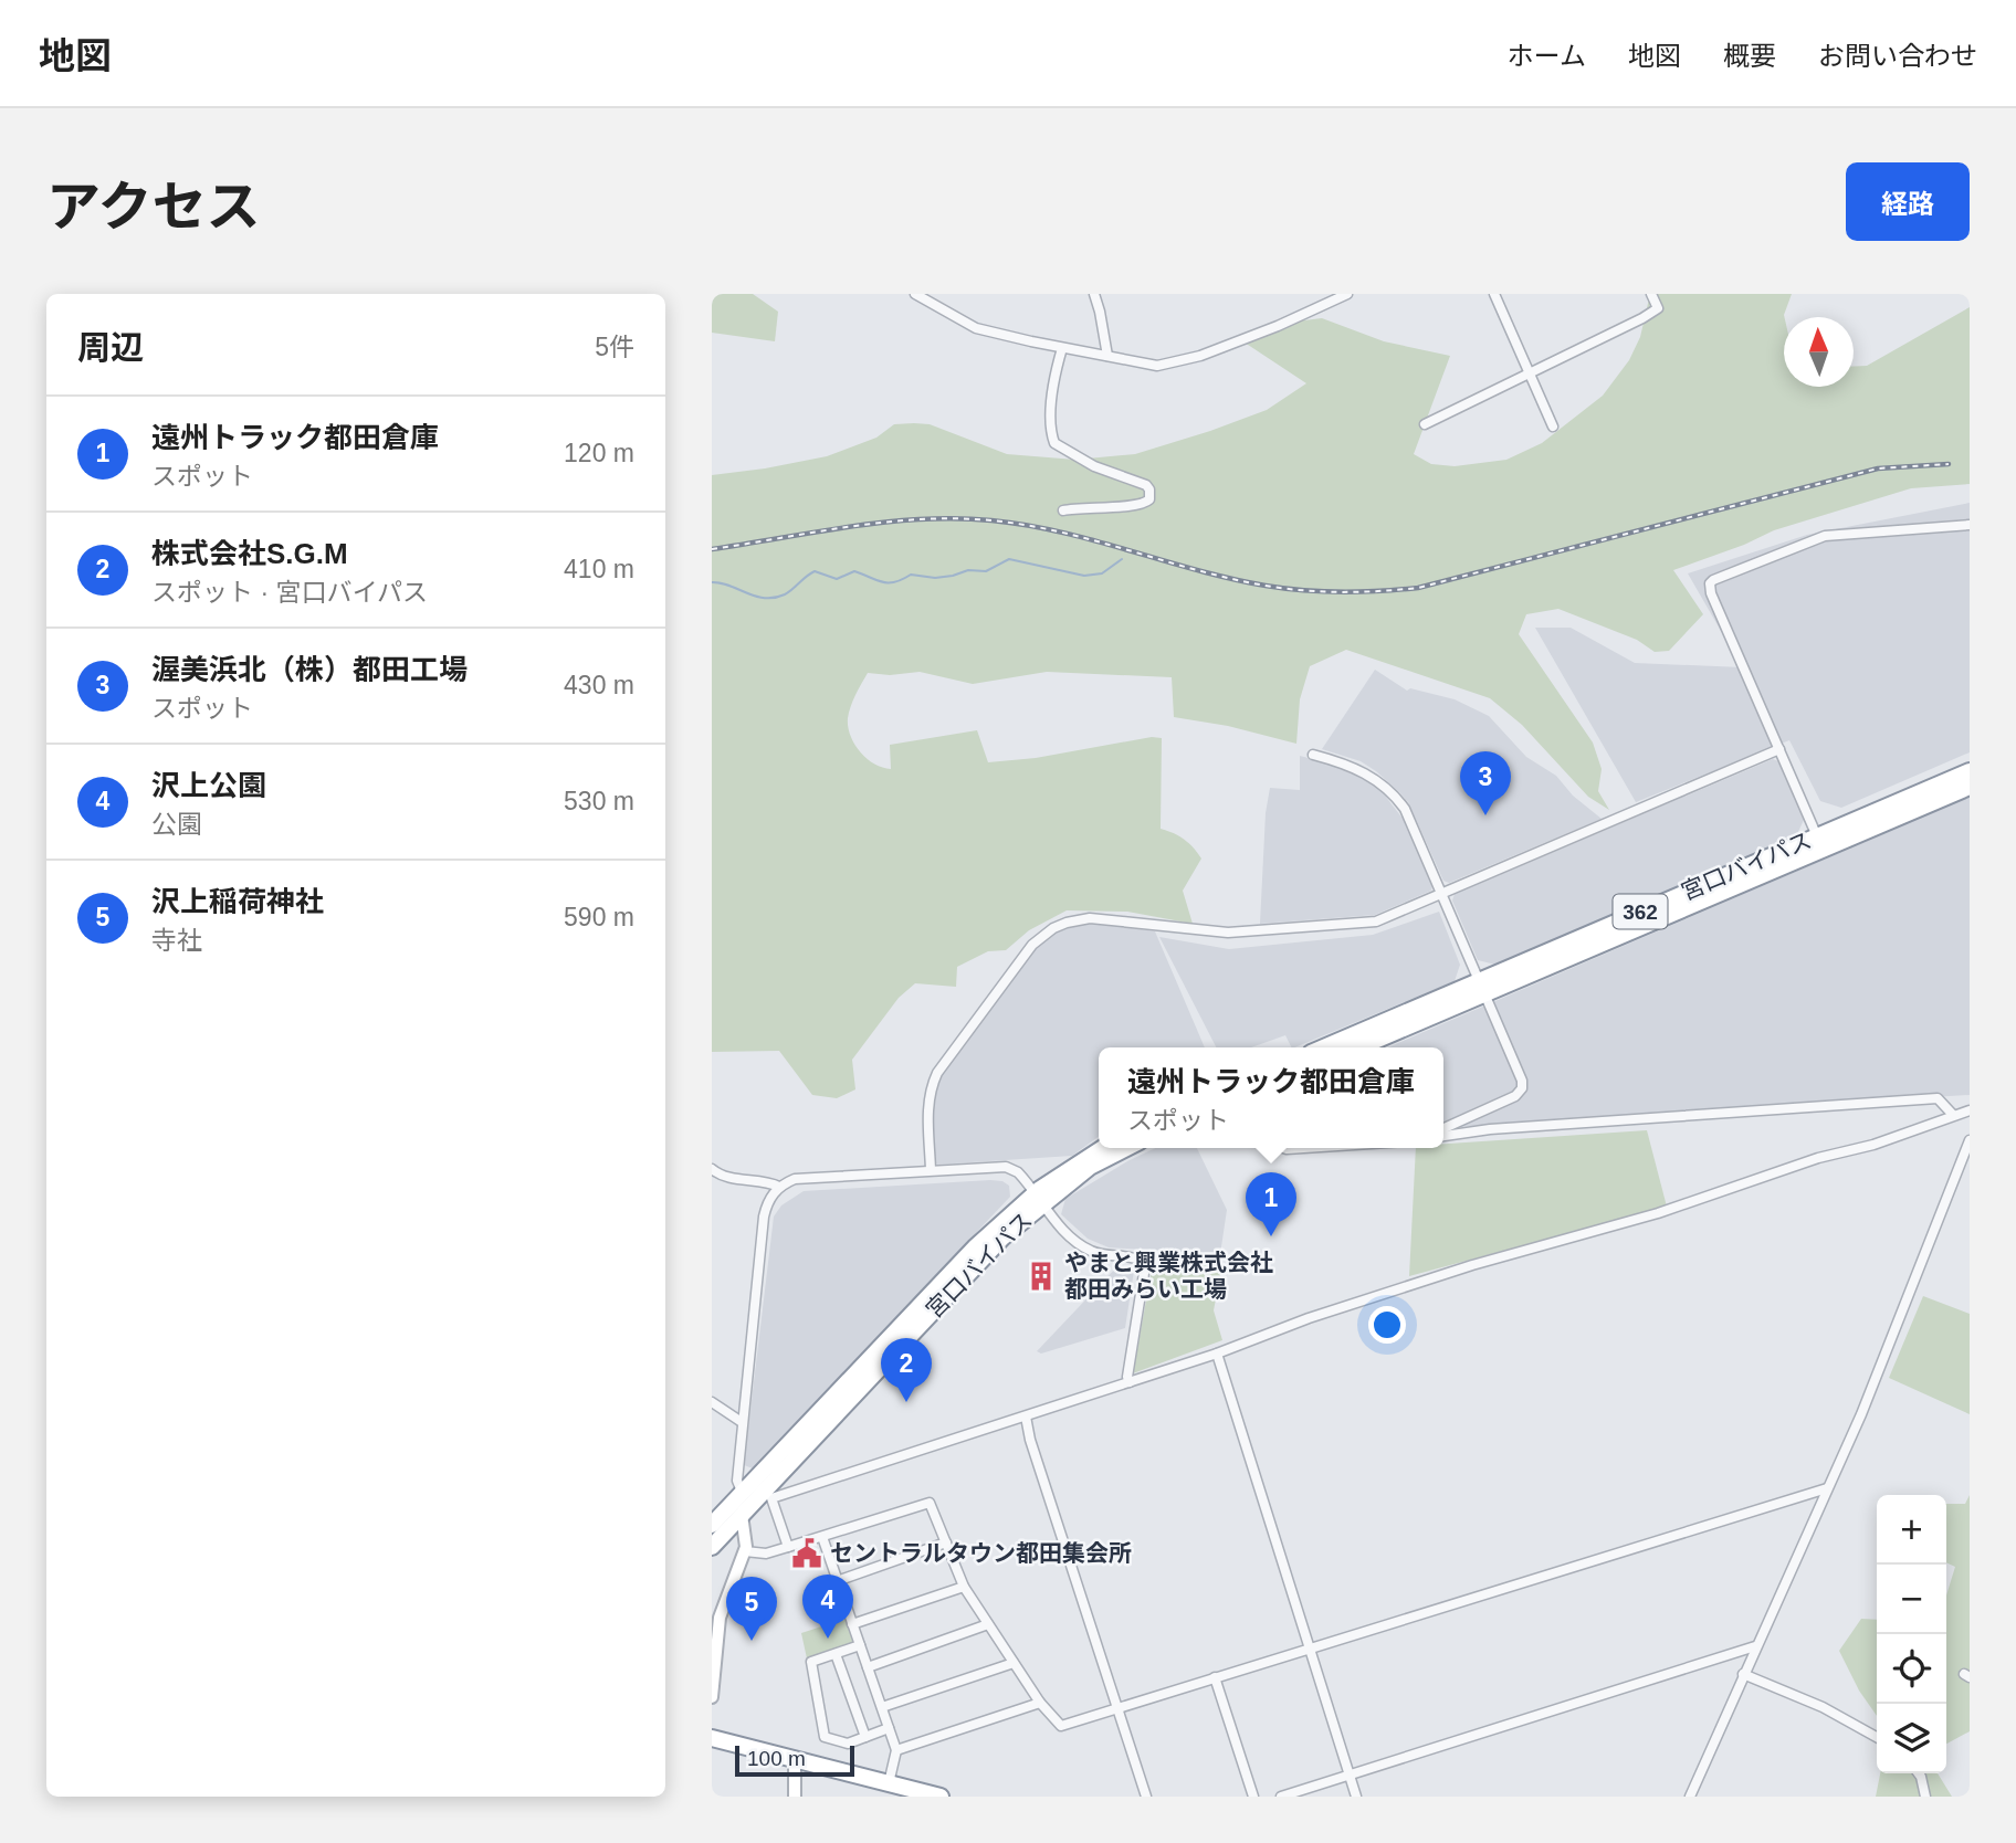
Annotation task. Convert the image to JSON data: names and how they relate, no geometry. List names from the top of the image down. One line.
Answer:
{"streets":{"highway":["宮口バイパス","362"]},"places":{"building":["やまと興業株式会社 都田みらい工場"],"public building":["セントラルタウン都田集会所"]},"scale_bar":"100 m","north":"top","page":{"header":"地図","nav":["ホーム","地図","概要","お問い合わせ"],"title":"アクセス","buttons":"経路","heading":["周辺","5件"],"list":[{"mark":"1","name":"遠州トラック都田倉庫","note":"スポット","value":"120 m"},{"mark":"2","name":"株式会社S.G.M","note":"スポット · 宮口バイパス","value":"410 m"},{"mark":"3","name":"渥美浜北（株）都田工場","note":"スポット","value":"430 m"},{"mark":"4","name":"沢上公園","note":"公園","value":"530 m"},{"mark":"5","name":"沢上稲荷神社","note":"寺社","value":"590 m"}],"pins":["3","1","2","4","5"],"popup":["遠州トラック都田倉庫","スポット"],"map_buttons":["+","−"],"scale":"100 m"}}
